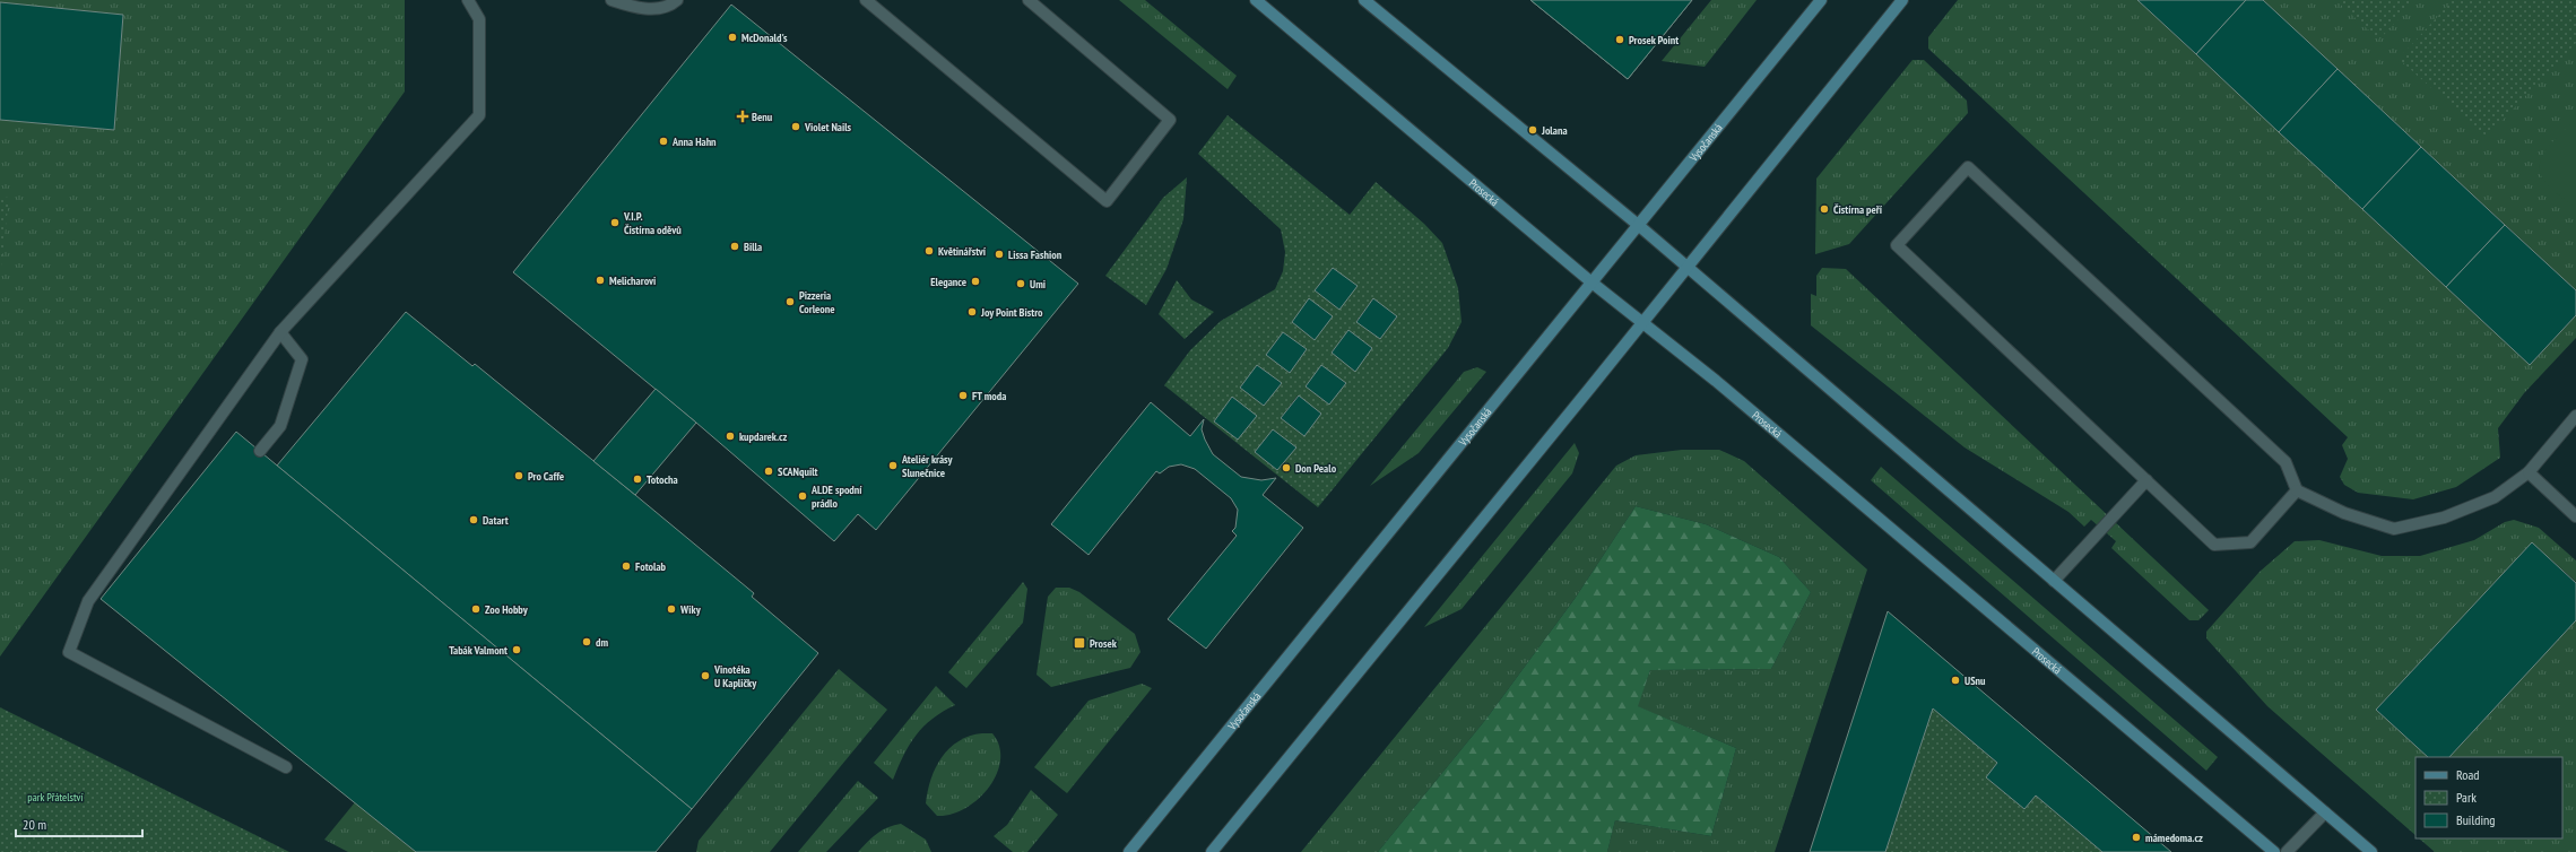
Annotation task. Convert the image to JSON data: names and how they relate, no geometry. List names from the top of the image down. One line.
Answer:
{"streets":{"main road":["Vysočanská","Prosecká"]},"crossings":[["Vysočanská","Prosecká"]],"parks":["park Přátelství"],"places":{"other":["McDonald's","Prosek Point","Violet Nails","Jolana","Anna Hahn","Čistírna peří","V.I.P. Čistírna oděvů","Billa","Květinářství","Lissa Fashion","Melicharovi","Elegance","Umi","Pizzeria Corleone","Joy Point Bistro","FT moda","kupdarek.cz","Ateliér krásy Slunečnice","Don Pealo","SCANquilt","Pro Caffe","Totocha","ALDE spodní prádlo","Datart","Fotolab","Zoo Hobby","Wiky","dm","Tabák Valmont","Vinotéka U Kapličky","USnu","mámedoma.cz"],"health":["Benu"],"transit":["Prosek"]},"legend":["Road","Park","Building"],"scale_bar":"20 m"}
